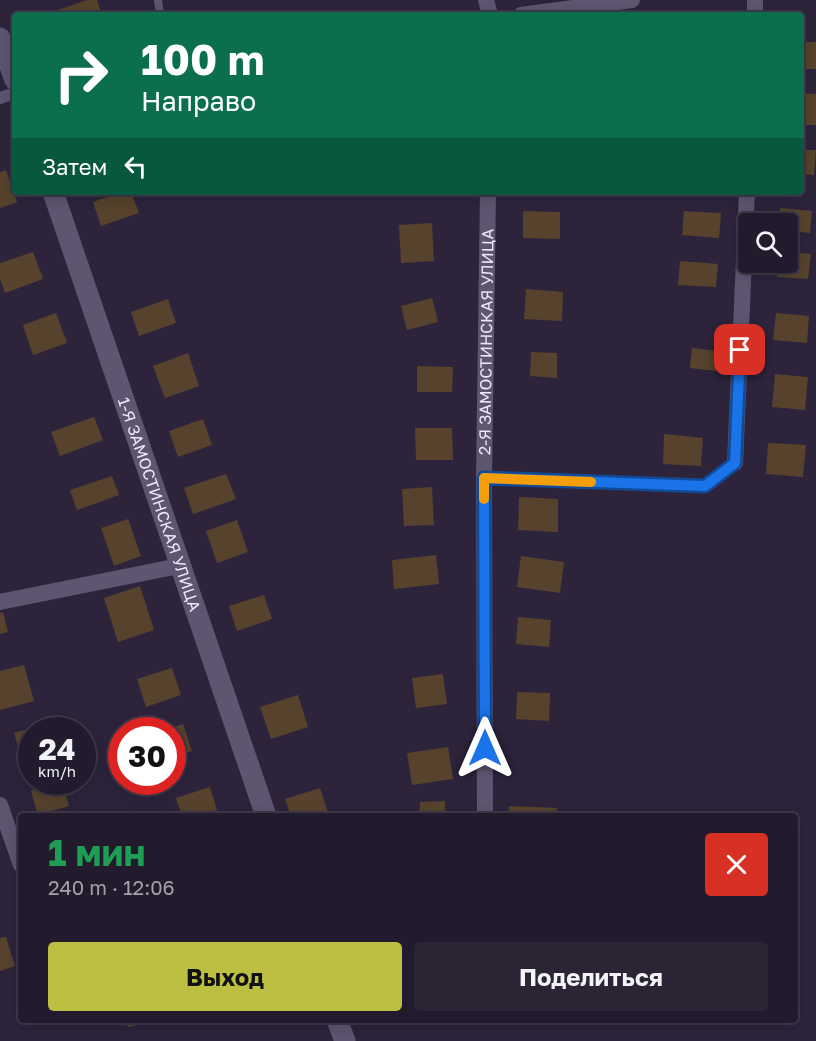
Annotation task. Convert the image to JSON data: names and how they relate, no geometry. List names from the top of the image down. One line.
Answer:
{"streets":{"street":["2-Я ЗАМОСТИНСКАЯ УЛИЦА","1-Я ЗАМОСТИНСКАЯ УЛИЦА"]},"page":{"turn":["100 m","Направо"],"then":"Затем","speed":"24 km/h","limit":"30","heading":["1 мин","240 m · 12:06"],"buttons":["Выход","Поделиться"]}}
